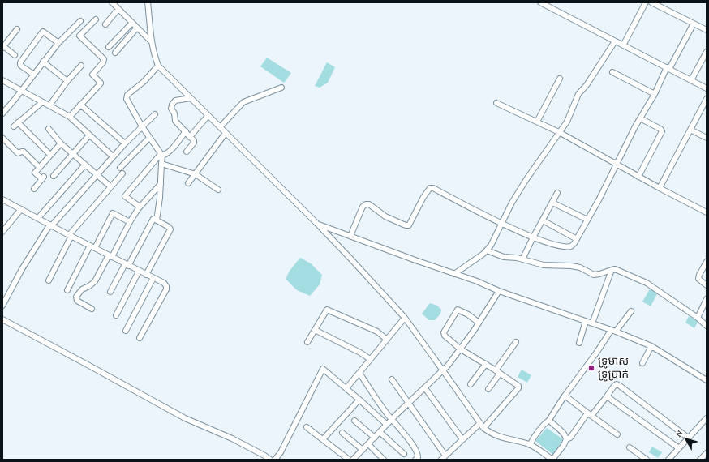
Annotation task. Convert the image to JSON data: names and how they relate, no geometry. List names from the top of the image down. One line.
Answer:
{"places":["ទ្រូមាស ទ្រូប្រាក់"],"north":"top left"}
